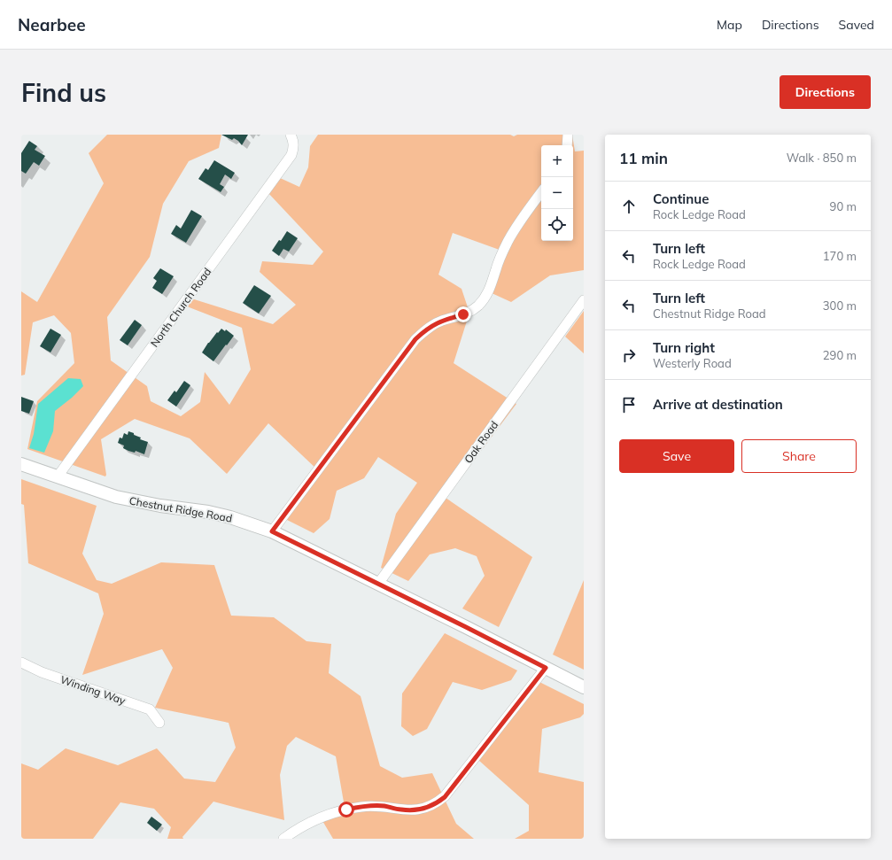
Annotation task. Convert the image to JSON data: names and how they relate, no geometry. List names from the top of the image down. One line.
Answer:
{"streets":{"main road":["Chestnut Ridge Road"],"street":["North Church Road","Oak Road","Winding Way"]},"crossings":[["North Church Road","Chestnut Ridge Road"],["Oak Road","Chestnut Ridge Road"]],"page":{"header":"Nearbee","nav":["Map","Directions","Saved"],"buttons":["Directions",["Save","Share"]],"title":"Find us","heading":["11 min","Walk · 850 m"],"map_buttons":["+","−"],"list":[["Continue","Rock Ledge Road","90 m"],["Turn left","Rock Ledge Road","170 m"],["Turn left","Chestnut Ridge Road","300 m"],["Turn right","Westerly Road","290 m"],"Arrive at destination"]}}
